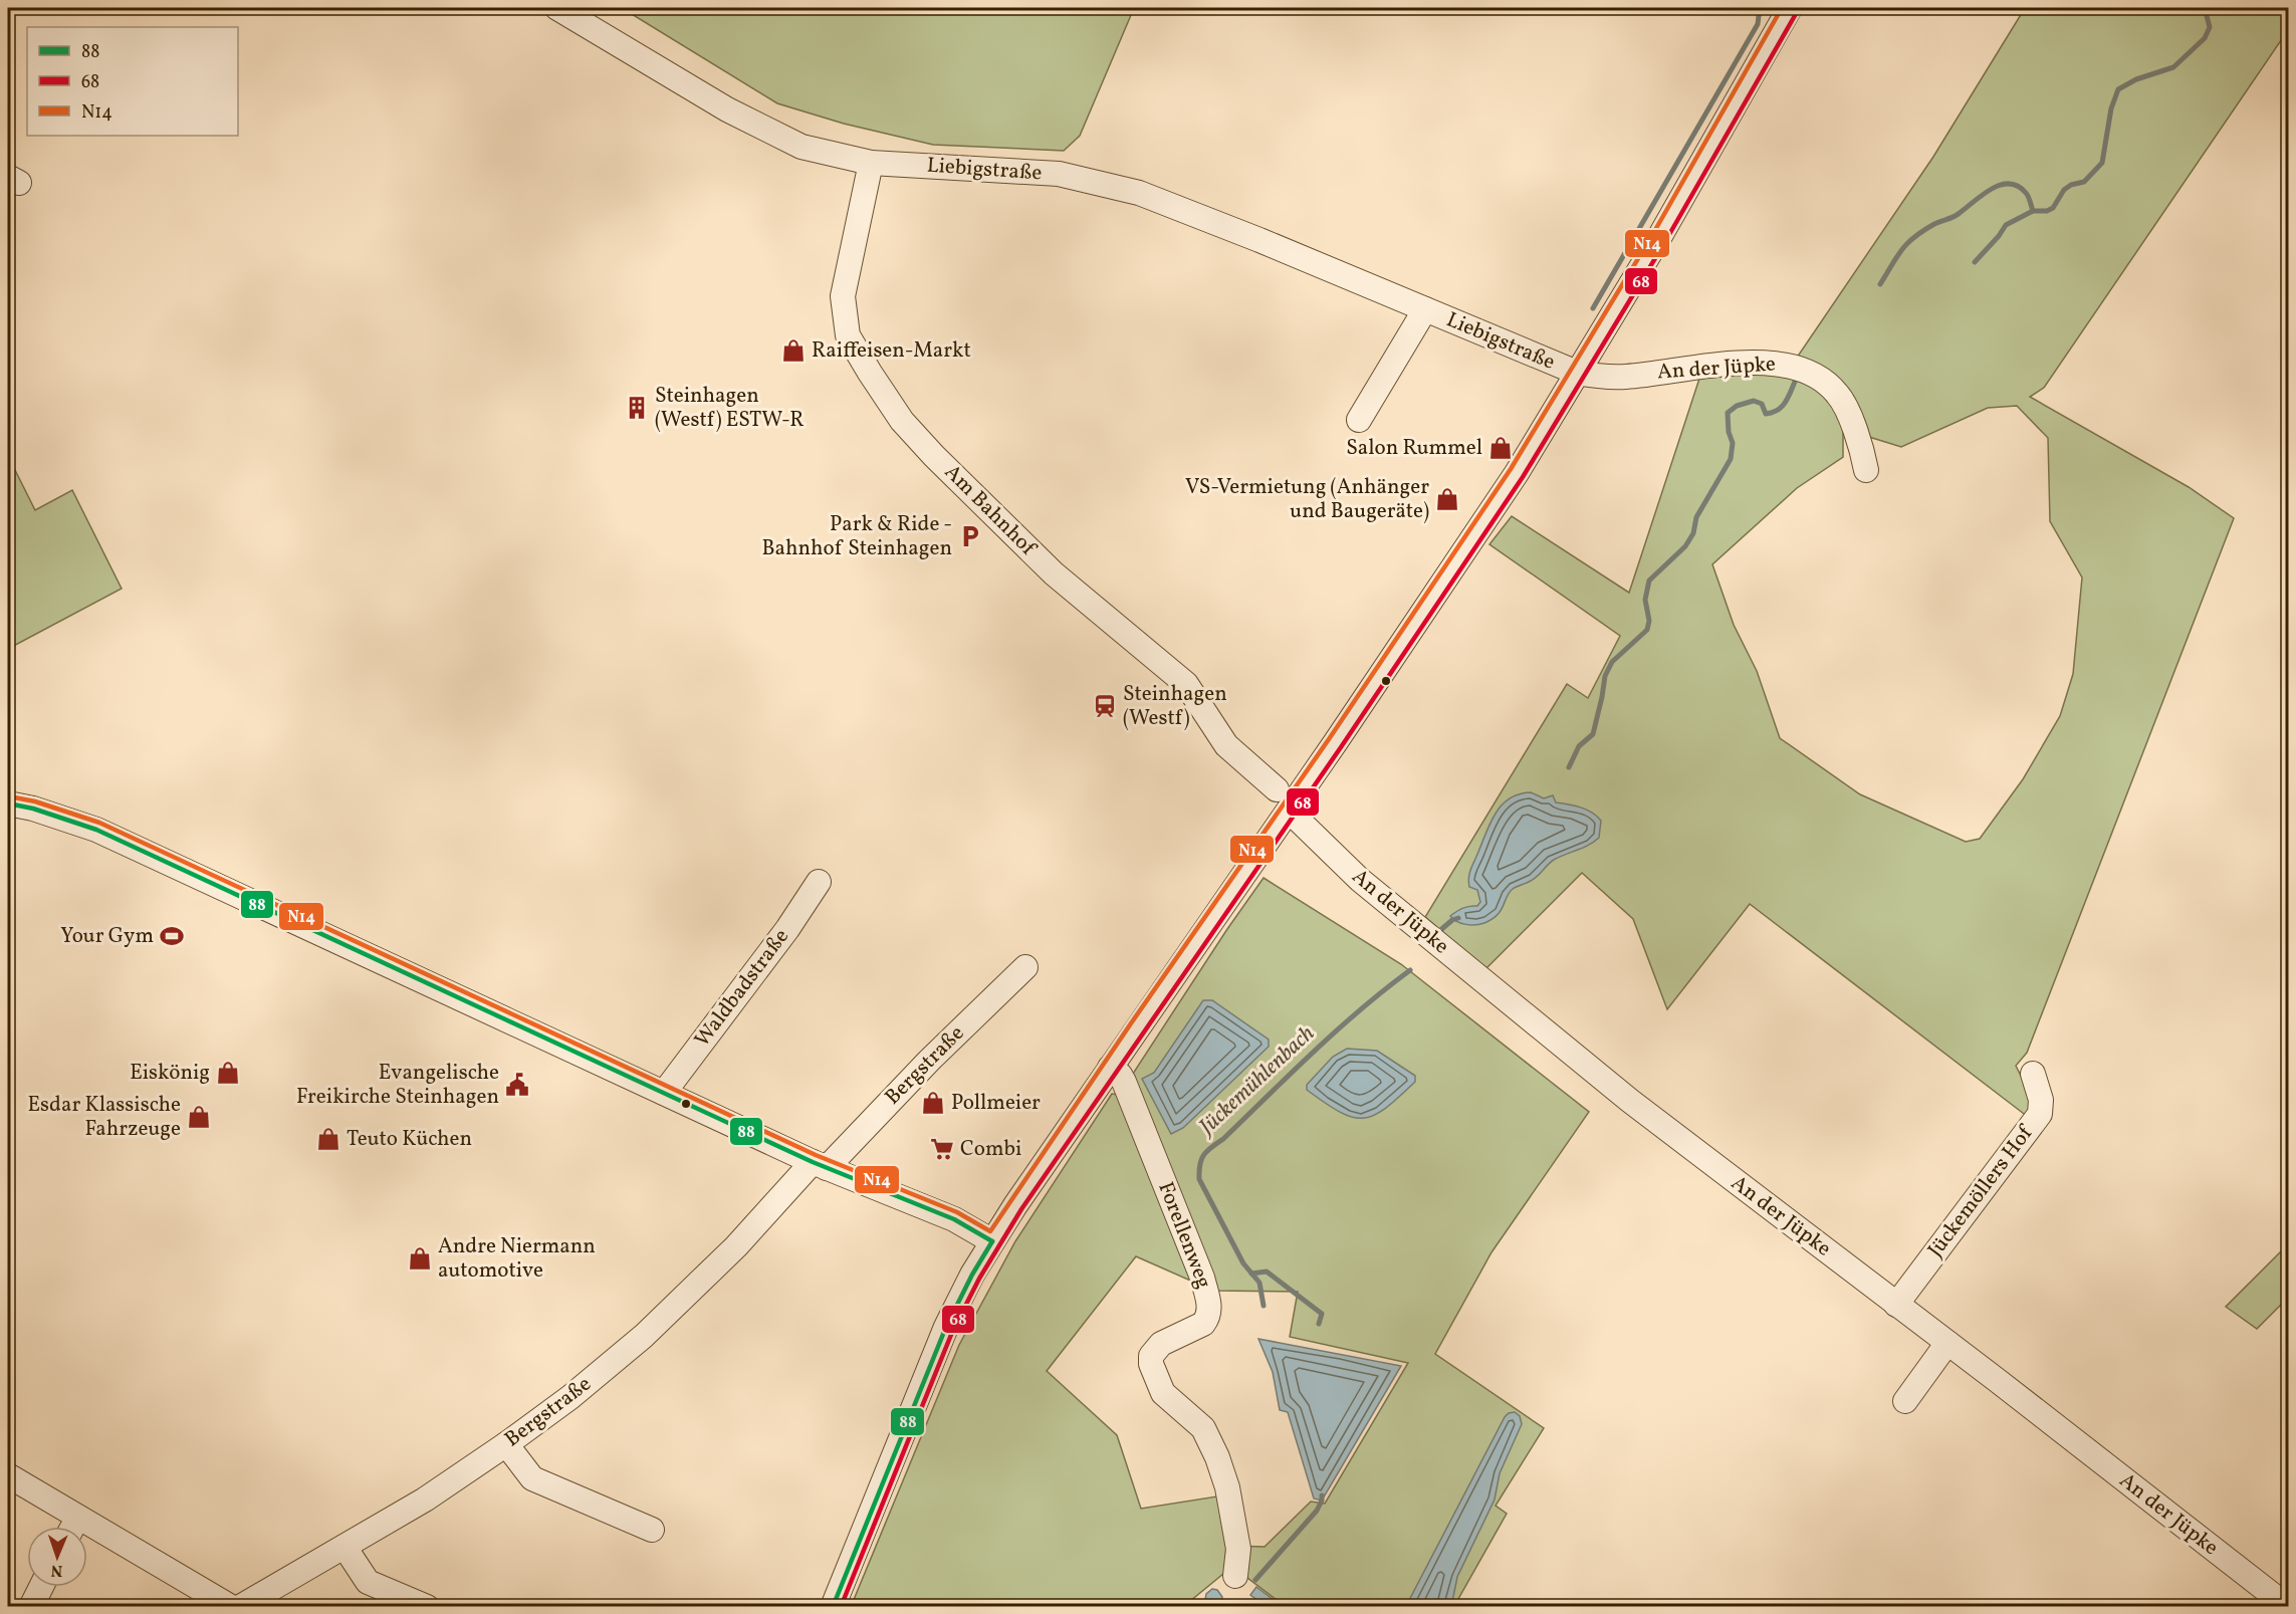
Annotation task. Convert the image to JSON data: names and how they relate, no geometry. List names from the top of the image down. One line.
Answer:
{"streets":{"street":["Liebigstraße","An der Jüpke","Am Bahnhof","Waldbadstraße","Bergstraße","Jückemöllers Hof","Forellenweg"]},"crossings":[["Liebigstraße","An der Jüpke"],["Liebigstraße","Am Bahnhof"],["An der Jüpke","Jückemöllers Hof"]],"water":["Jückemühlenbach"],"places":{"shop":["Raiffeisen-Markt","Salon Rummel","VS-Vermietung (Anhänger und Baugeräte)","Eiskönig","Pollmeier","Esdar Klassische Fahrzeuge","Teuto Küchen","Andre Niermann automotive"],"building":["Steinhagen (Westf) ESTW-R"],"parking":["Park & Ride - Bahnhof Steinhagen"],"station":["Steinhagen (Westf)"],"sports":["Your Gym"],"public building":["Evangelische Freikirche Steinhagen"],"supermarket":["Combi"]},"lines":["transit line N14","transit line 68","transit line 88"],"legend":["88","68","N14"],"north":"bottom"}
